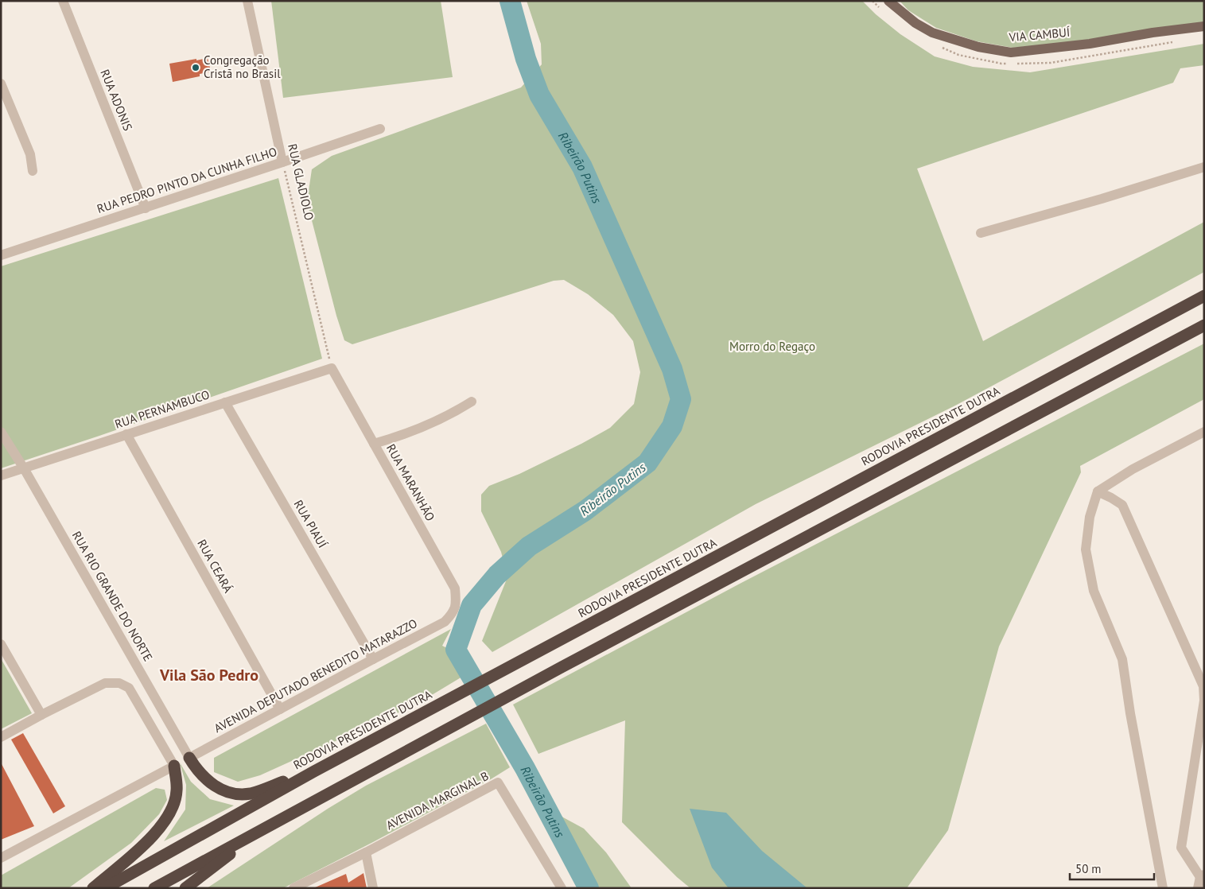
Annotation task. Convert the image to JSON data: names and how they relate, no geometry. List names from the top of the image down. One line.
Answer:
{"streets":{"highway":["RODOVIA PRESIDENTE DUTRA"],"main road":["VIA CAMBUÍ"],"street":["RUA ADONIS","RUA PEDRO PINTO DA CUNHA FILHO","RUA GLADIOLO","RUA PERNAMBUCO","RUA MARANHÃO","RUA PIAUÍ","RUA CEARÁ","RUA RIO GRANDE DO NORTE","AVENIDA DEPUTADO BENEDITO MATARAZZO","AVENIDA MARGINAL B"]},"crossings":[["RUA ADONIS","RUA PEDRO PINTO DA CUNHA FILHO"],["RUA PEDRO PINTO DA CUNHA FILHO","RUA GLADIOLO"],["RUA GLADIOLO","RUA PERNAMBUCO"],["RUA GLADIOLO","RUA MARANHÃO"],["RUA PERNAMBUCO","RUA MARANHÃO"],["RUA PERNAMBUCO","RUA PIAUÍ"],["RUA PERNAMBUCO","RUA CEARÁ"],["RUA PERNAMBUCO","RUA RIO GRANDE DO NORTE"],["RUA MARANHÃO","AVENIDA DEPUTADO BENEDITO MATARAZZO"],["RUA PIAUÍ","AVENIDA DEPUTADO BENEDITO MATARAZZO"],["RUA CEARÁ","AVENIDA DEPUTADO BENEDITO MATARAZZO"],["RUA RIO GRANDE DO NORTE","AVENIDA DEPUTADO BENEDITO MATARAZZO"]],"districts":["Vila São Pedro"],"water":["Ribeirão Putins"],"parks":["Morro do Regaço"],"places":["Congregação Cristã no Brasil"],"scale_bar":"50 m"}
